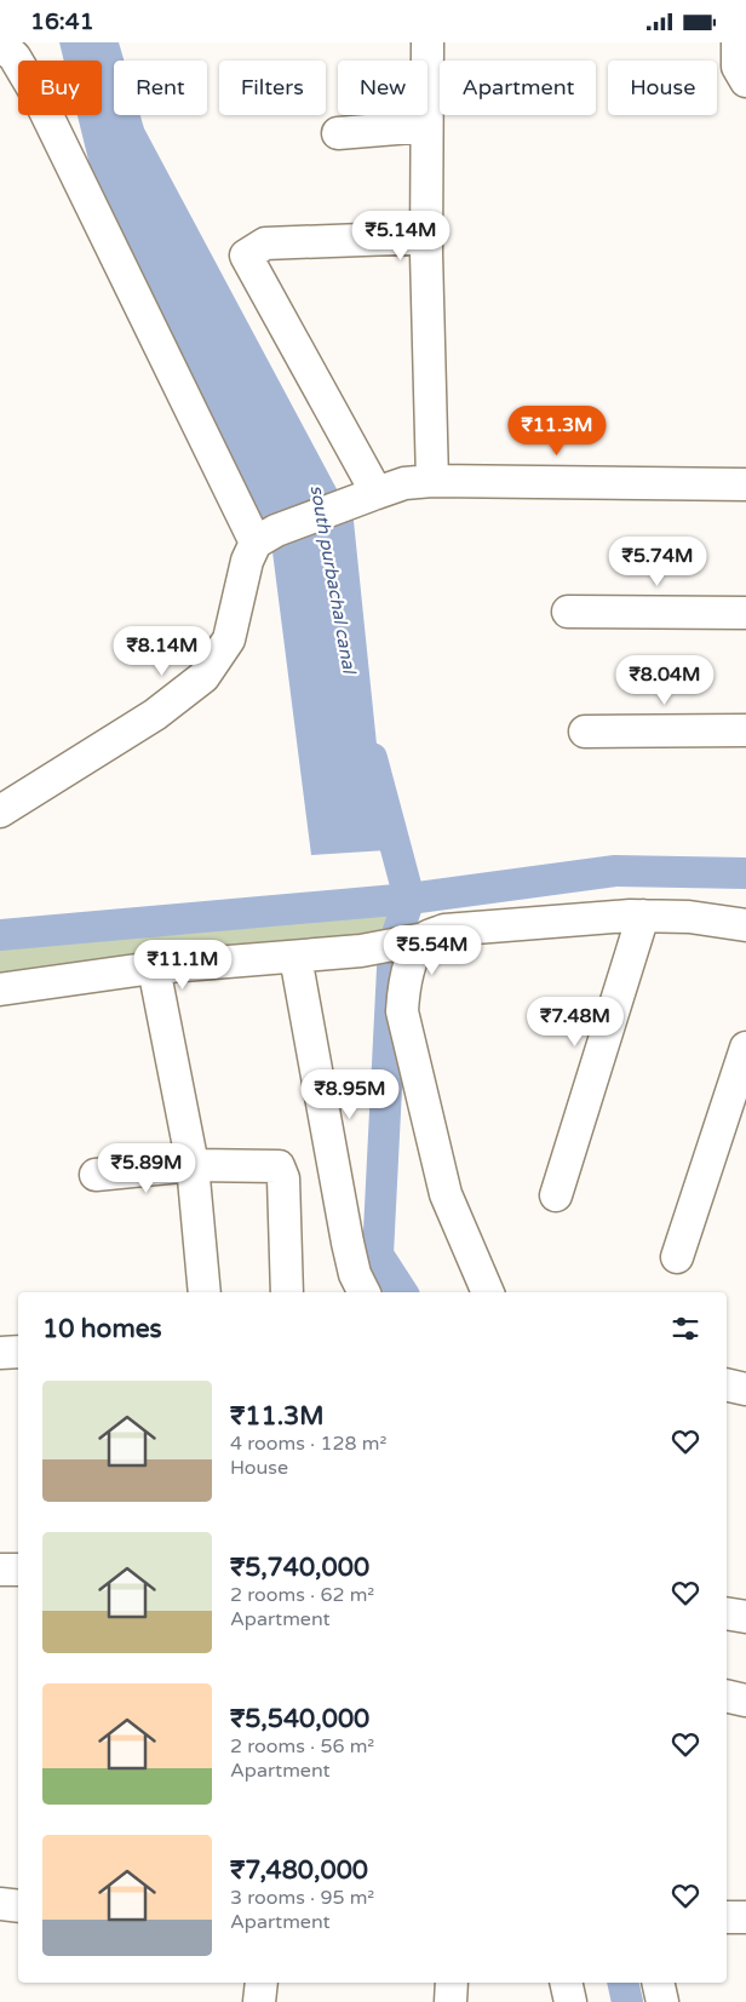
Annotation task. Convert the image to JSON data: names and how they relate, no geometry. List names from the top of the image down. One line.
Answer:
{"water":["south purbachal canal"],"page":{"status":"16:41","chip":["Buy","Rent","Filters","New","Apartment","House"],"price":["₹5.14M","₹11.3M","₹5.74M","₹8.14M","₹8.04M","₹5.54M","₹11.1M","₹7.48M","₹8.95M","₹5.89M"],"heading":"10 homes","list":[{"name":"₹11.3M","note":"4 rooms · 128 m² · House"},{"name":"₹5,740,000","note":"2 rooms · 62 m² · Apartment"},{"name":"₹5,540,000","note":"2 rooms · 56 m² · Apartment"},{"name":"₹7,480,000","note":"3 rooms · 95 m² · Apartment"}]}}
